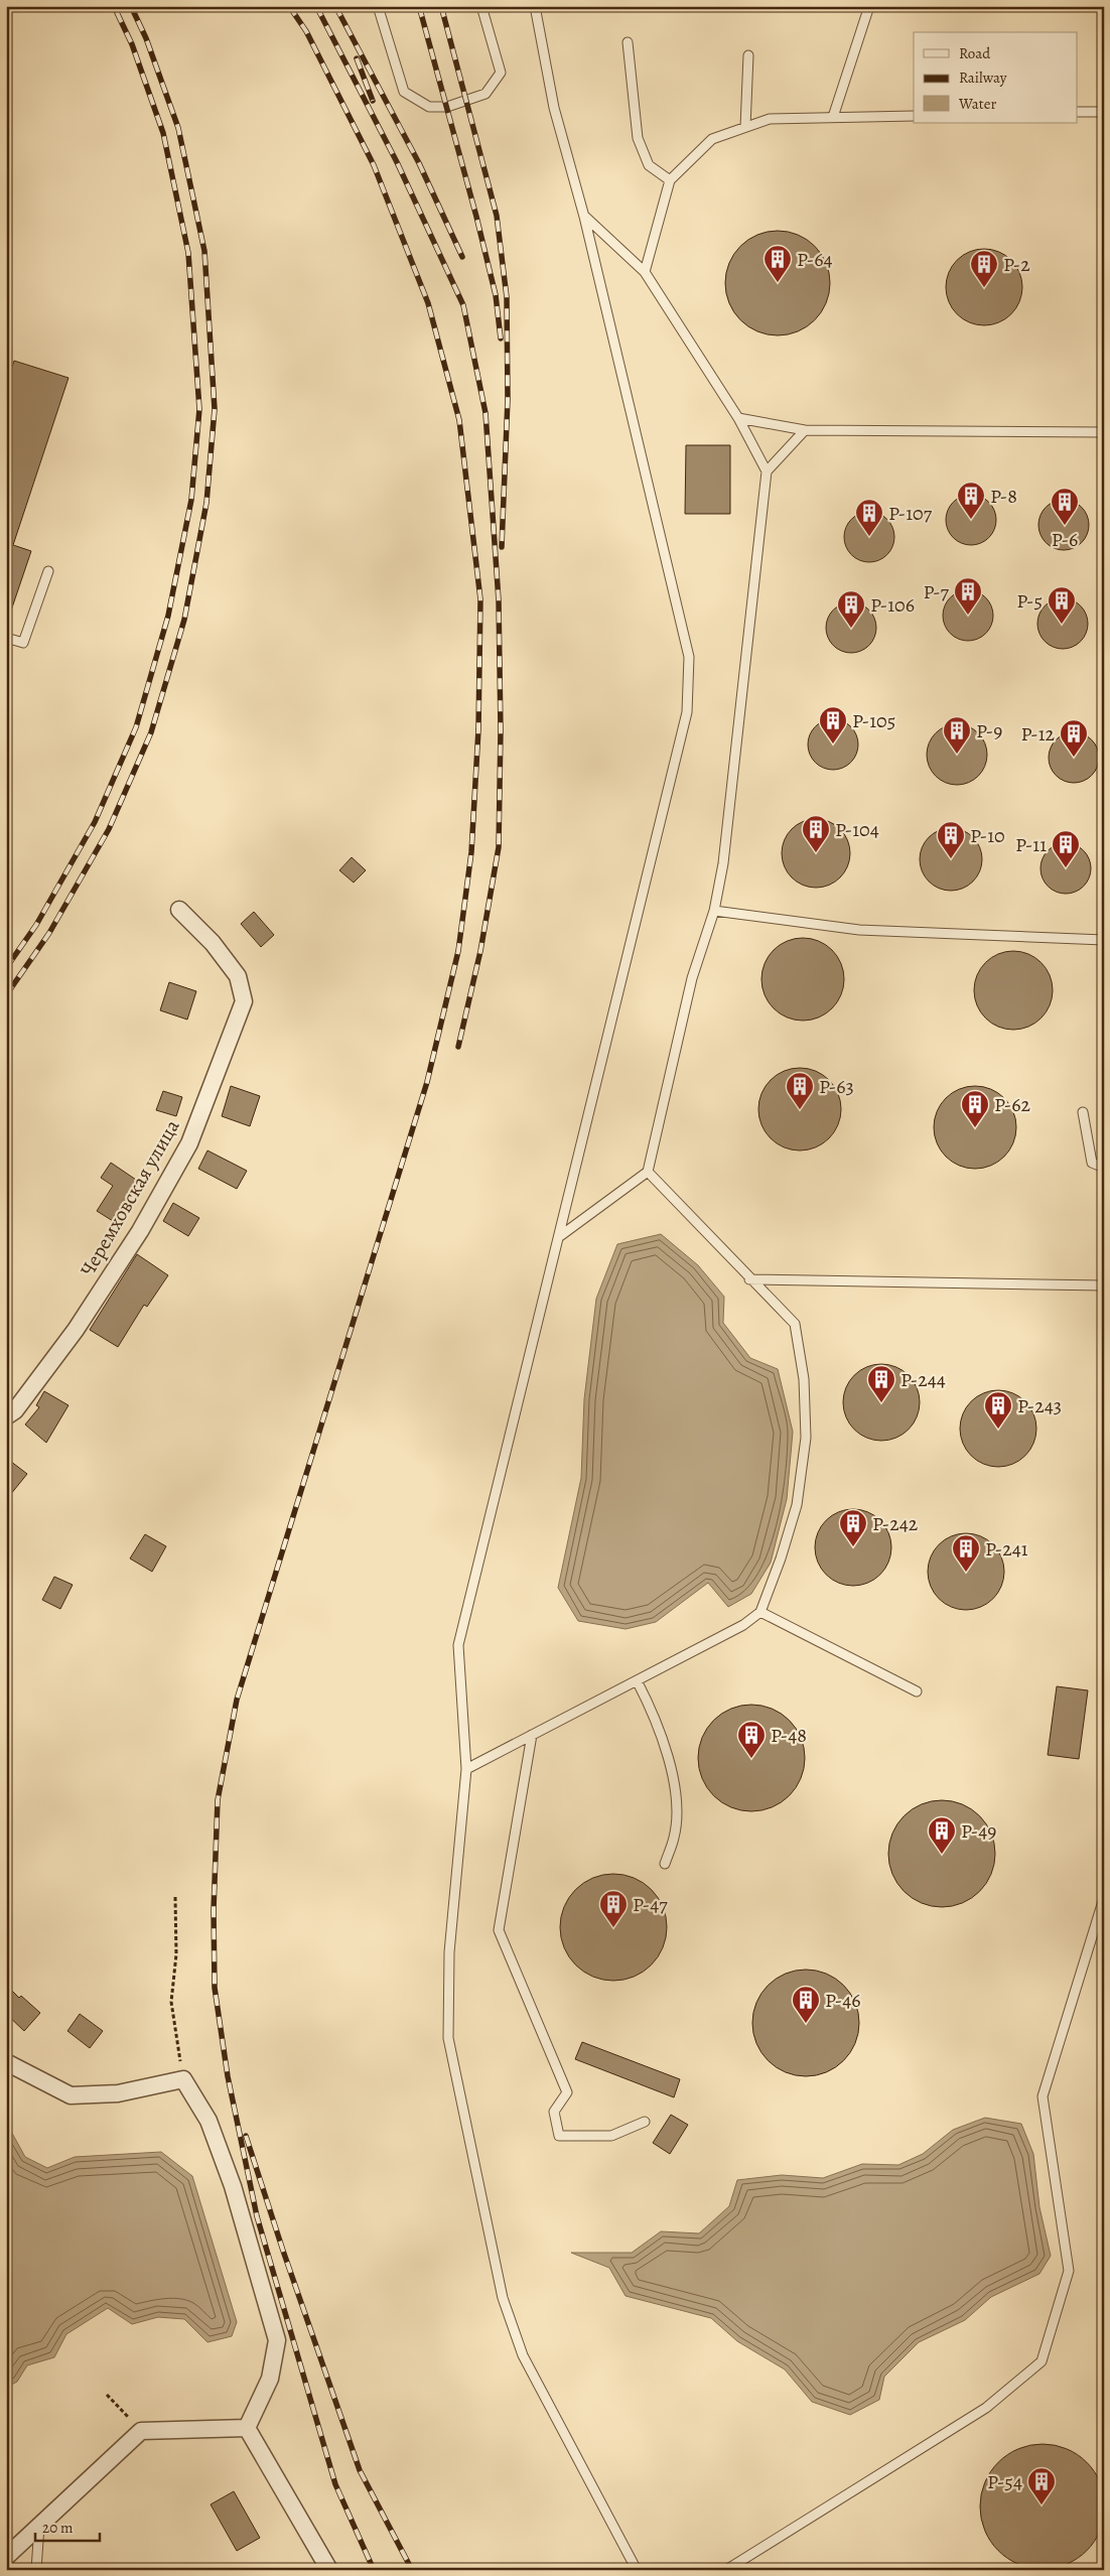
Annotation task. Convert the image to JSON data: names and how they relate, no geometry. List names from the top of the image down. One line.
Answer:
{"streets":{"street":["Черемховская улица"]},"places":{"building":["Р-64","Р-2","Р-8","Р-6","Р-107","Р-7","Р-5","Р-106","Р-105","Р-9","Р-12","Р-104","Р-10","Р-11","Р-63","Р-62","Р-244","Р-243","Р-242","Р-241","Р-48","Р-49","Р-47","Р-46","Р-54"]},"legend":["Road","Railway","Water"],"scale_bar":"20 m"}
